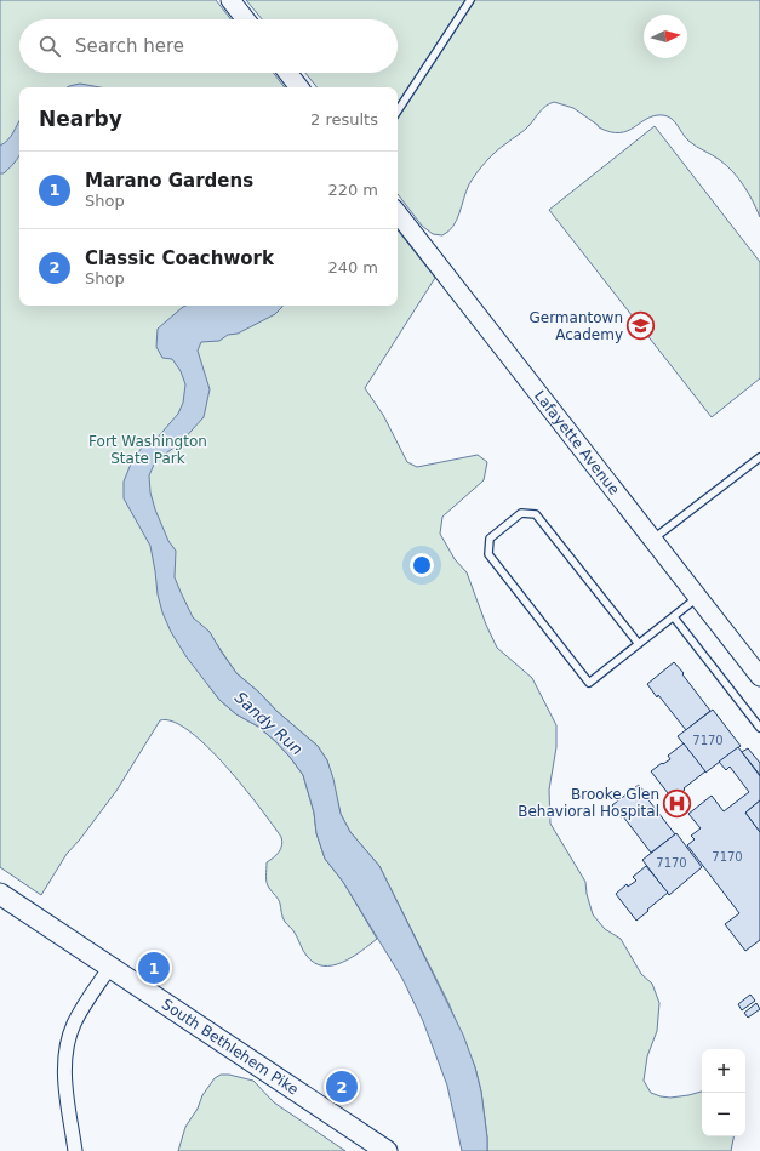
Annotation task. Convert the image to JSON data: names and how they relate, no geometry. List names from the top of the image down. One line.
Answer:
{"streets":{"main road":["Lafayette Avenue","South Bethlehem Pike"]},"water":["Sandy Run"],"parks":["Fort Washington State Park"],"places":{"school or university":["Germantown Academy"],"hospital":["Brooke Glen Behavioral Hospital"]},"house_numbers":["7170","7170","7170"],"north":"right","page":{"search":"Search here","heading":["Nearby","2 results"],"list":[{"mark":"1","name":"Marano Gardens","note":"Shop","value":"220 m"},{"mark":"2","name":"Classic Coachwork","note":"Shop","value":"240 m"}],"pins":["1","2"],"map_buttons":["+","−"]}}
